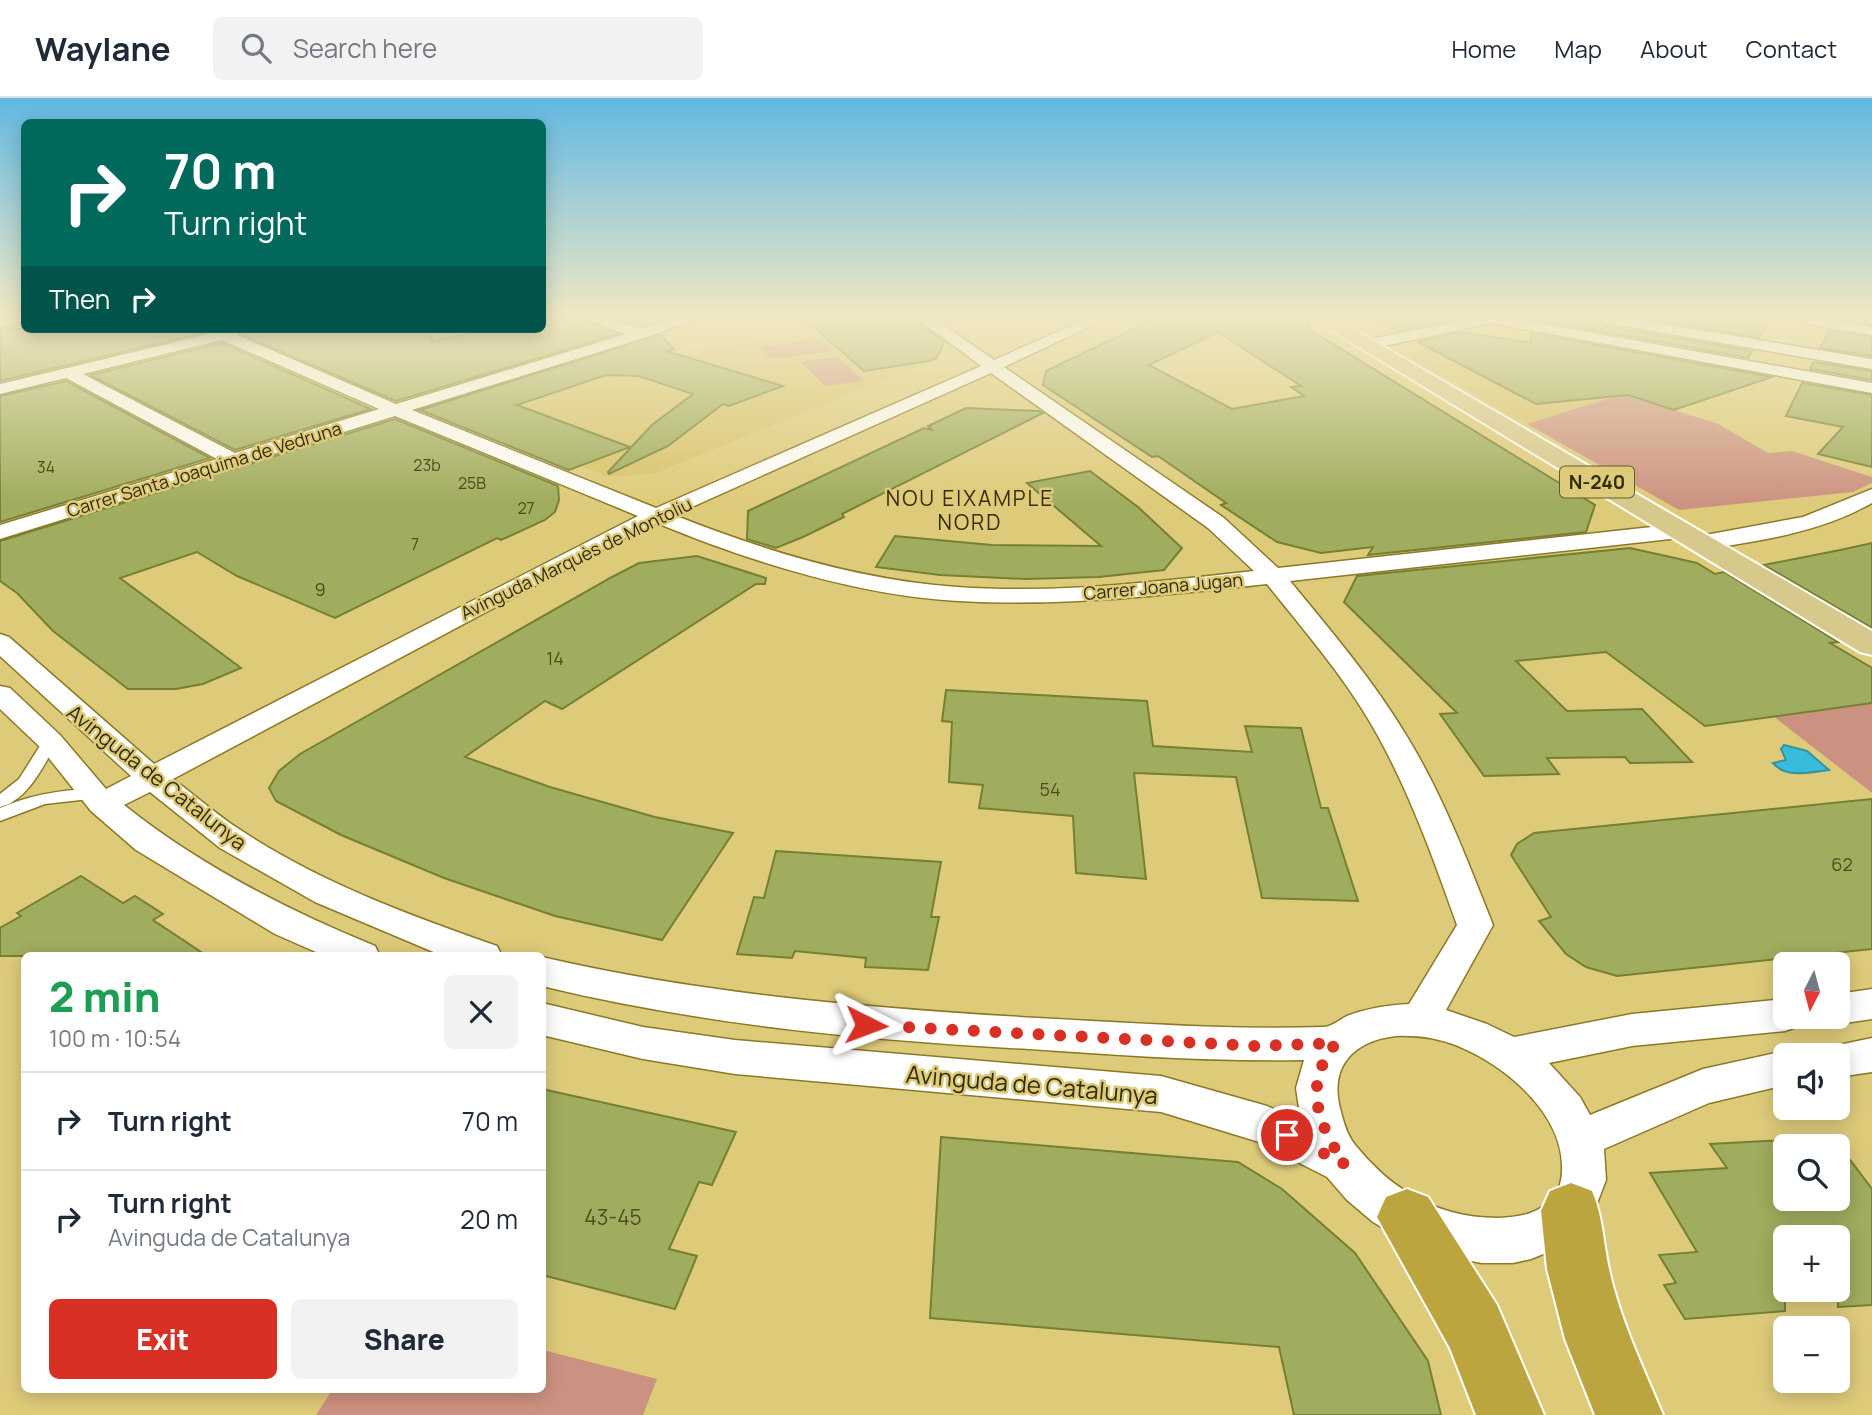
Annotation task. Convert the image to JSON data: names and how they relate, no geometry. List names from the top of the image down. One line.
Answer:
{"streets":{"main road":["N-240"],"street":["Carrer Santa Joaquima de Vedruna","Avinguda Marquès de Montoliu","Carrer Joana Jugan","Avinguda de Catalunya"]},"crossings":[["Carrer Santa Joaquima de Vedruna","Carrer Joana Jugan"],["N-240","Carrer Joana Jugan"],["Avinguda Marquès de Montoliu","Carrer Joana Jugan"],["Avinguda Marquès de Montoliu","Avinguda de Catalunya"]],"districts":["NOU EIXAMPLE NORD"],"house_numbers":["23b","34","25B","27","7","9","14","54","62","43-45"],"north":"bottom","page":{"header":"Waylane","search":"Search here","nav":["Home","Map","About","Contact"],"turn":["70 m","Turn right"],"then":"Then","map_buttons":["+","−"],"heading":["2 min","100 m · 10:54"],"list":[{"name":"Turn right","value":"70 m"},{"name":"Turn right","note":"Avinguda de Catalunya","value":"20 m"}],"buttons":["Exit","Share"]}}
